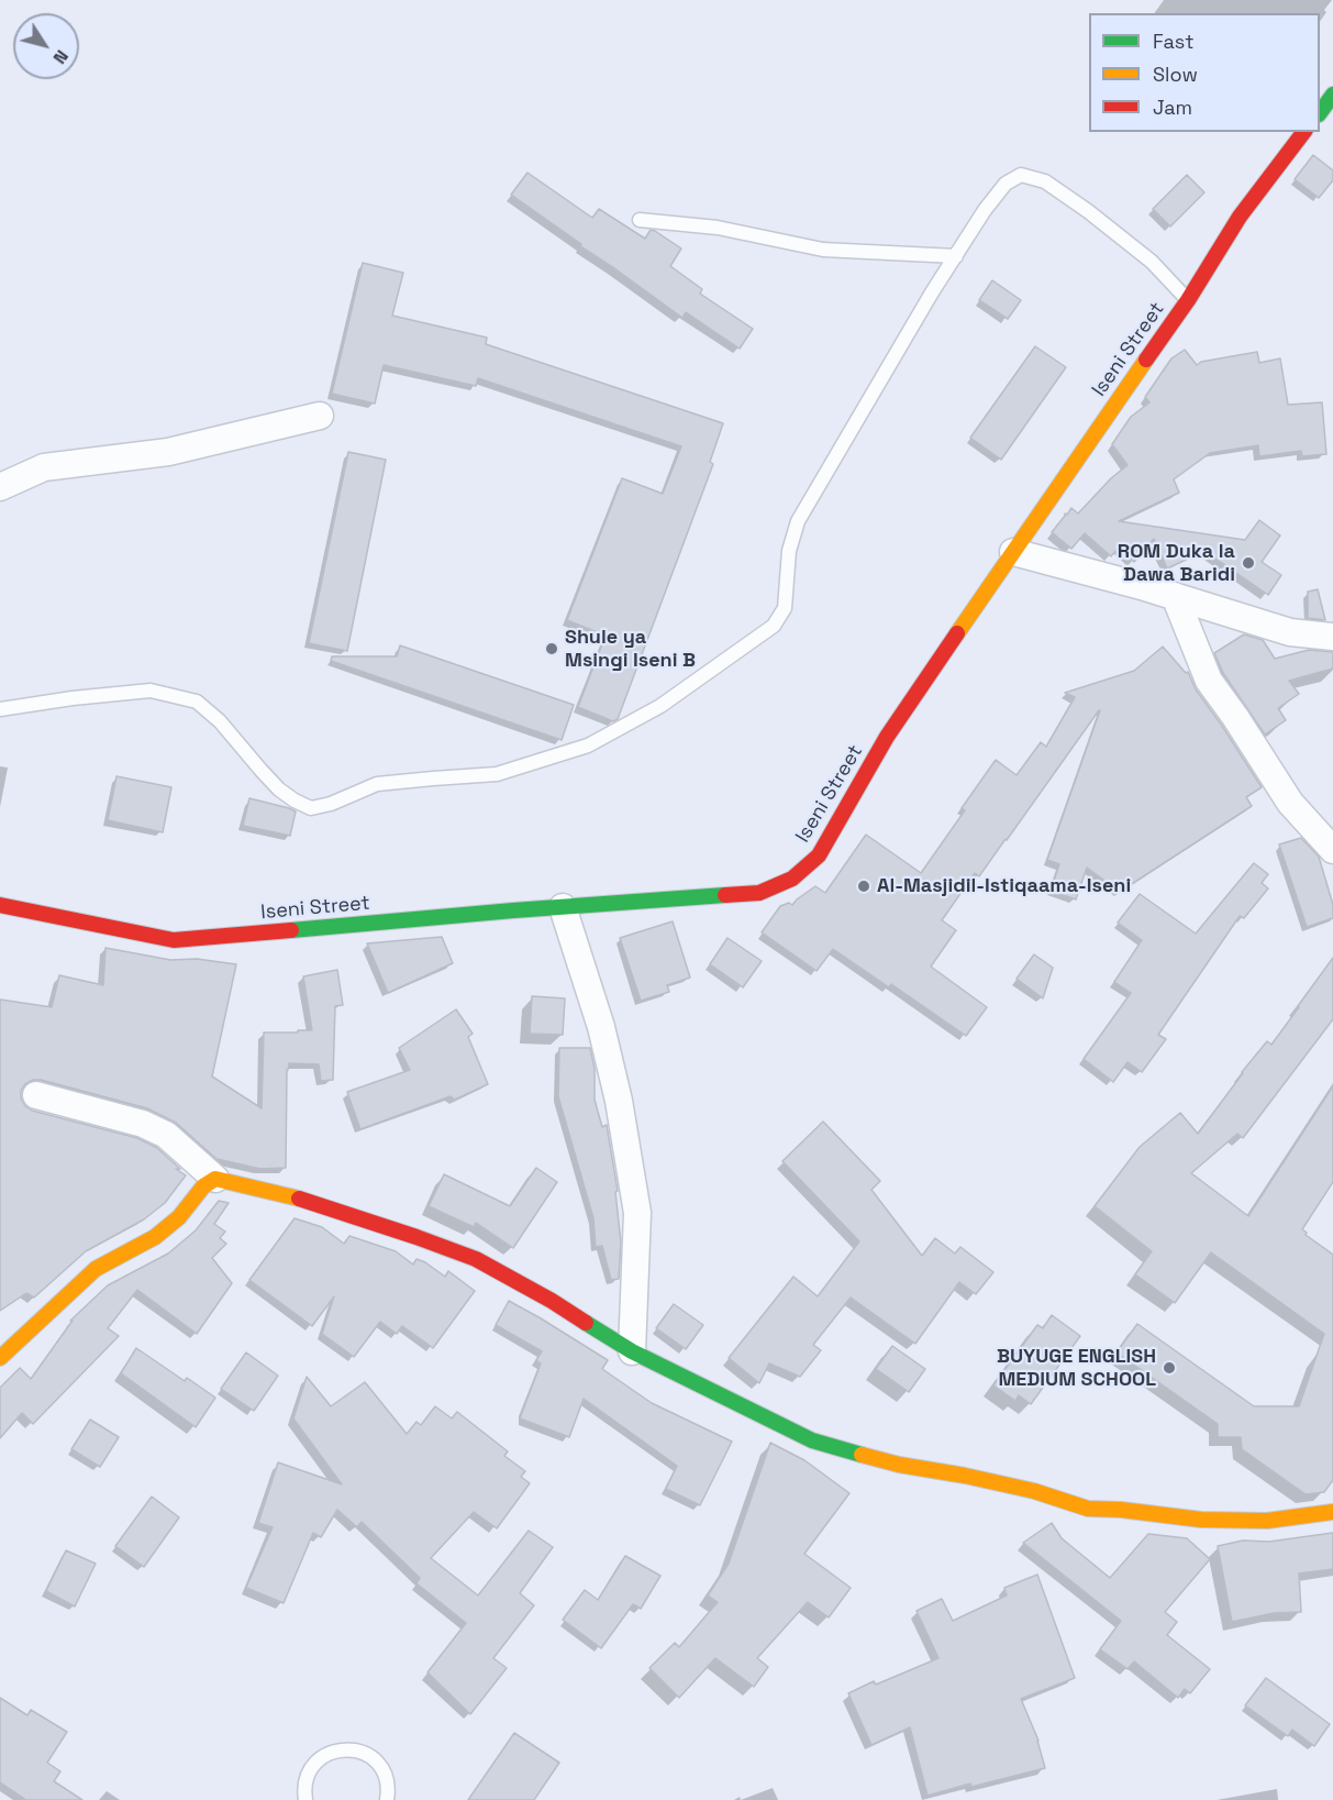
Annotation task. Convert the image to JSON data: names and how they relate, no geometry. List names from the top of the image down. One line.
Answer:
{"streets":{"street":["Iseni Street"]},"places":["ROM Duka la Dawa Baridi","Shule ya Msingi Iseni B","Al-Masjidil-Istiqaama-Iseni","BUYUGE ENGLISH MEDIUM SCHOOL"],"legend":["Fast","Slow","Jam"],"north":"bottom right"}
